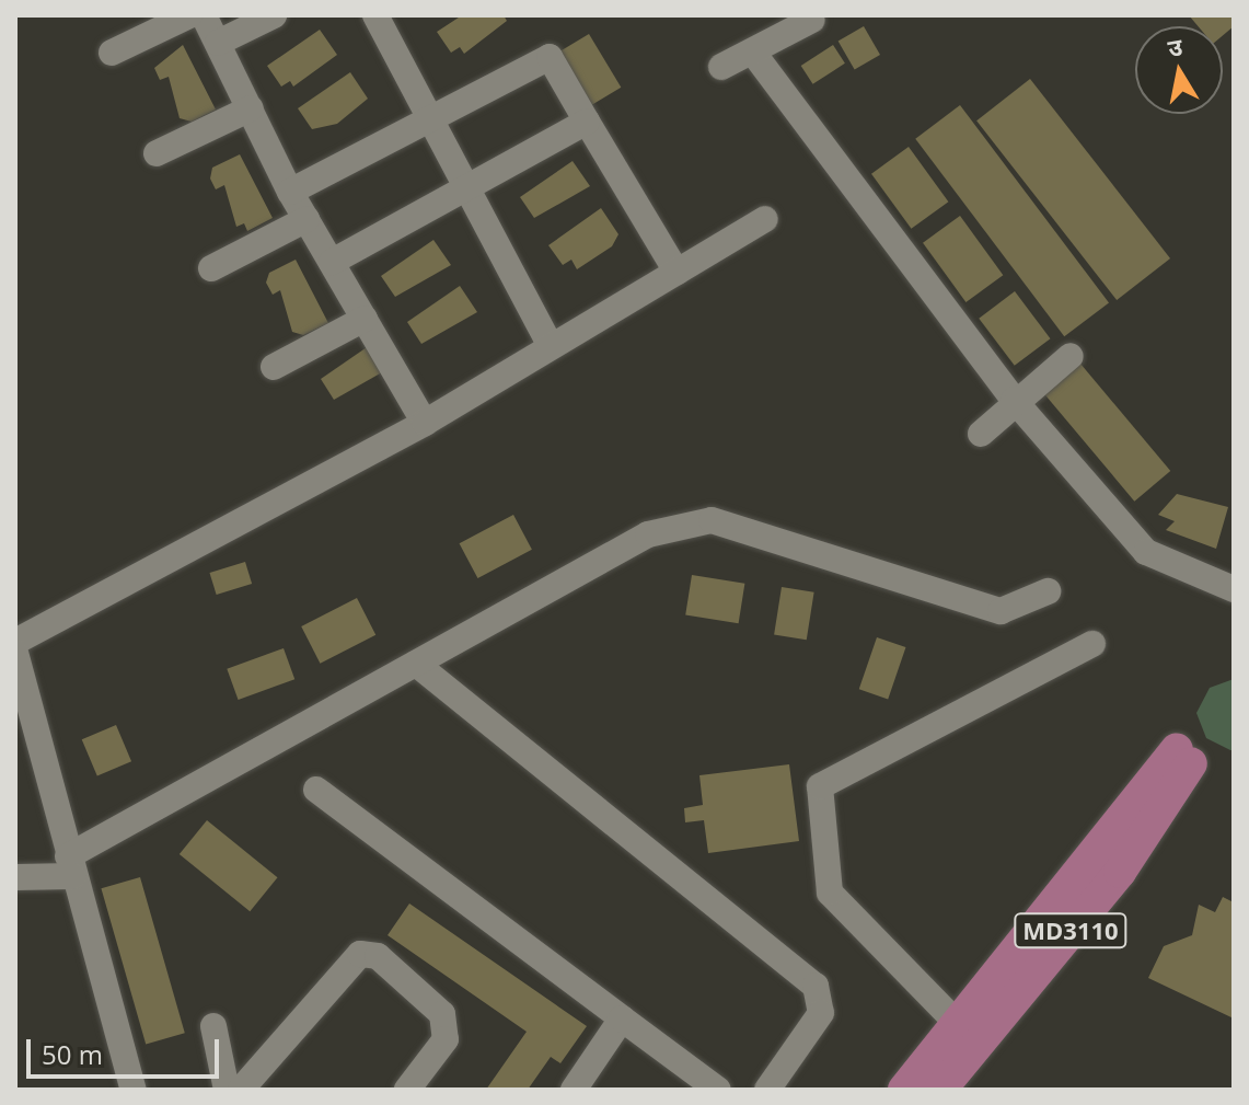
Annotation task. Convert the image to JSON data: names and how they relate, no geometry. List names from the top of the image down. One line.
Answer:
{"streets":{"main road":["MD3110"]},"scale_bar":"50 m","north":"top"}
